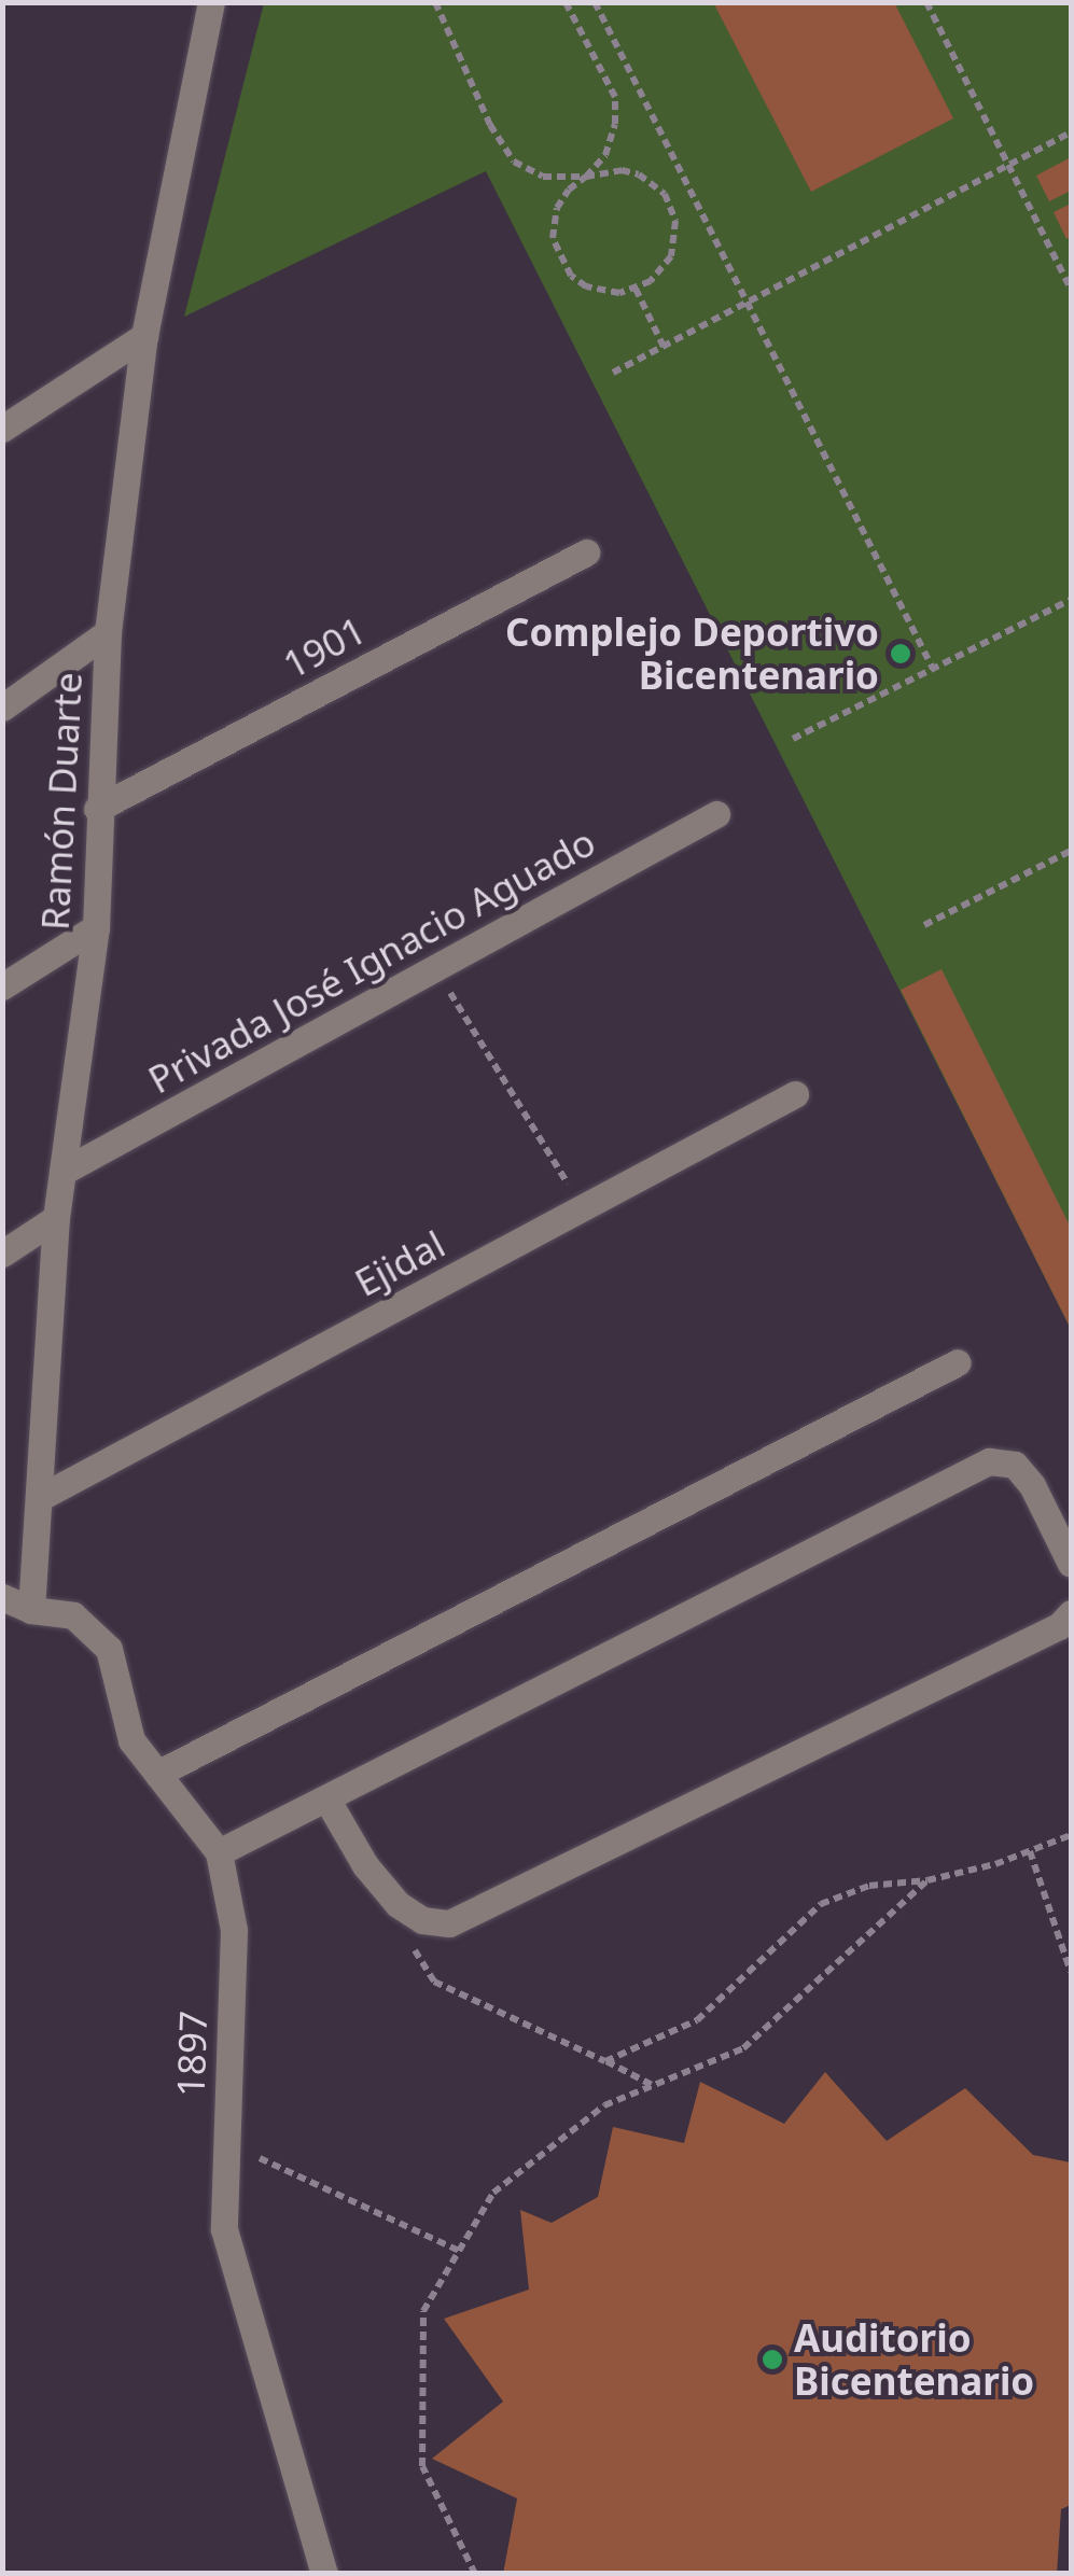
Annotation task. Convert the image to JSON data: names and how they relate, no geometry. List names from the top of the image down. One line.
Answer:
{"streets":{"street":["1901","Ramón Duarte","Privada José Ignacio Aguado","Ejidal","1897"]},"crossings":[["1901","Ramón Duarte"],["Ramón Duarte","Privada José Ignacio Aguado"],["Ramón Duarte","Ejidal"],["Ramón Duarte","1897"]],"places":["Complejo Deportivo Bicentenario","Auditorio Bicentenario"]}
